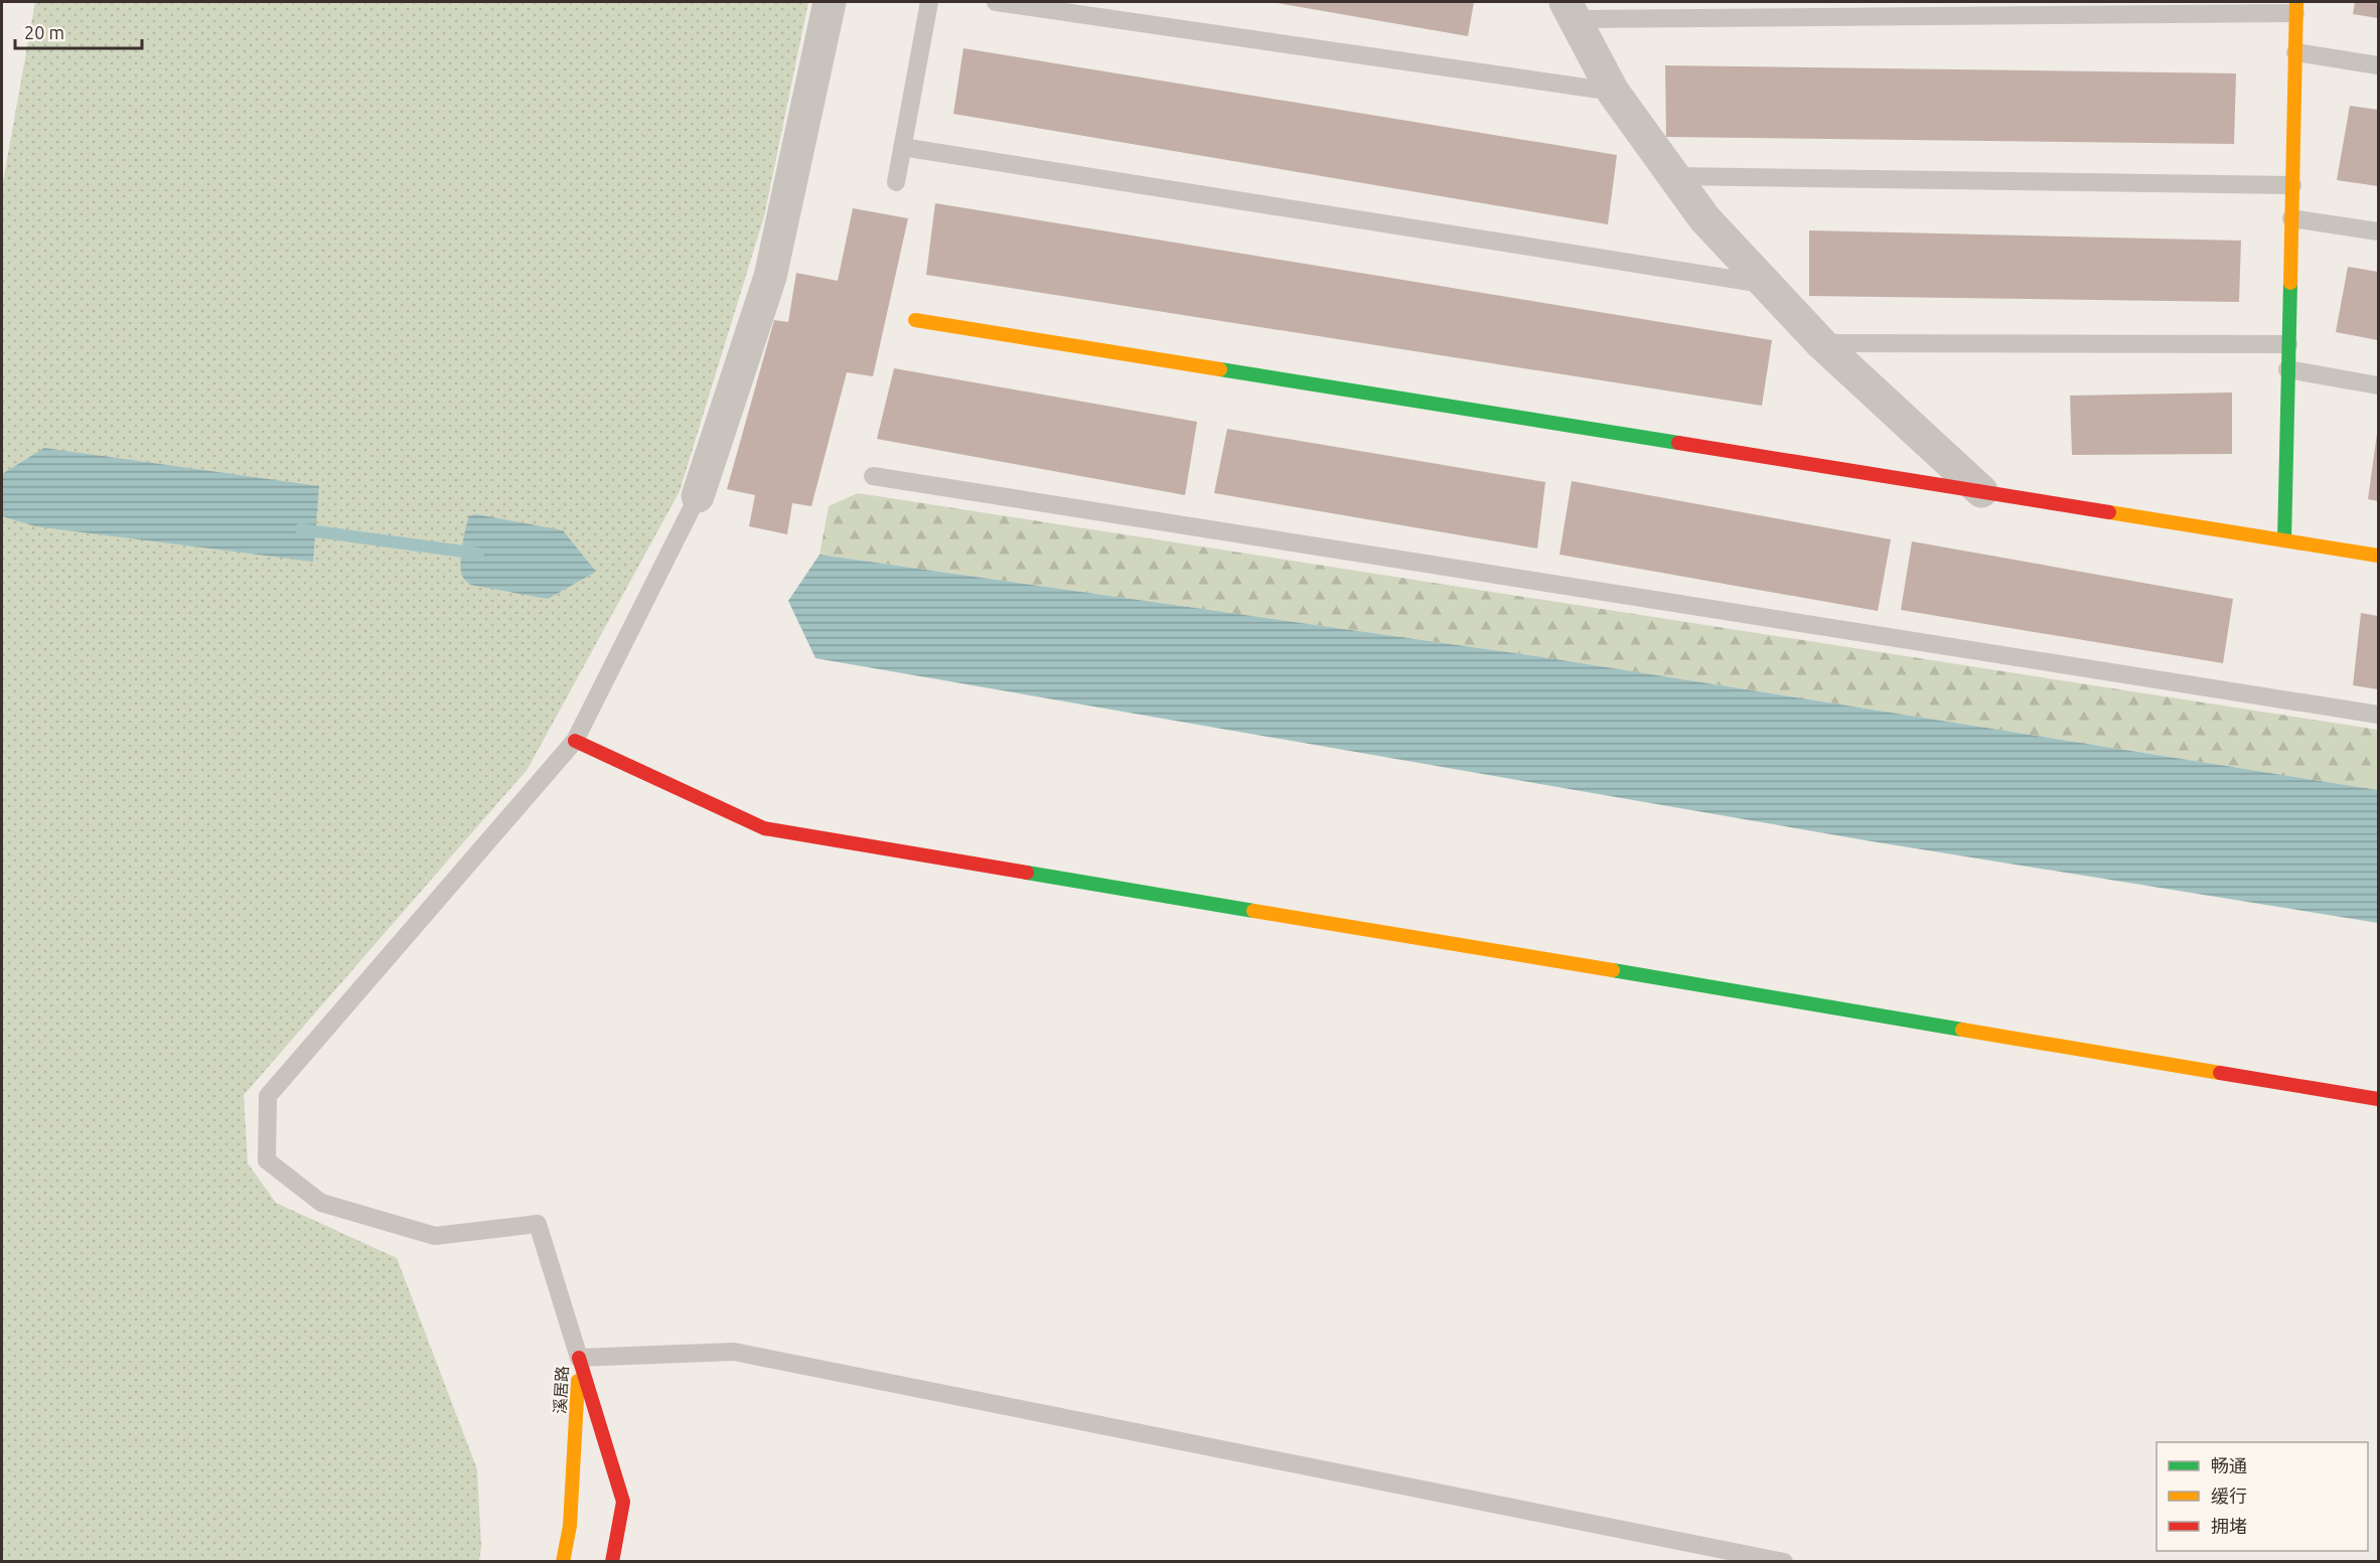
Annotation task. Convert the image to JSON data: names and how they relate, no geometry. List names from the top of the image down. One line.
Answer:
{"streets":{"street":["溪居路"]},"legend":["畅通","缓行","拥堵"],"scale_bar":"20 m"}
